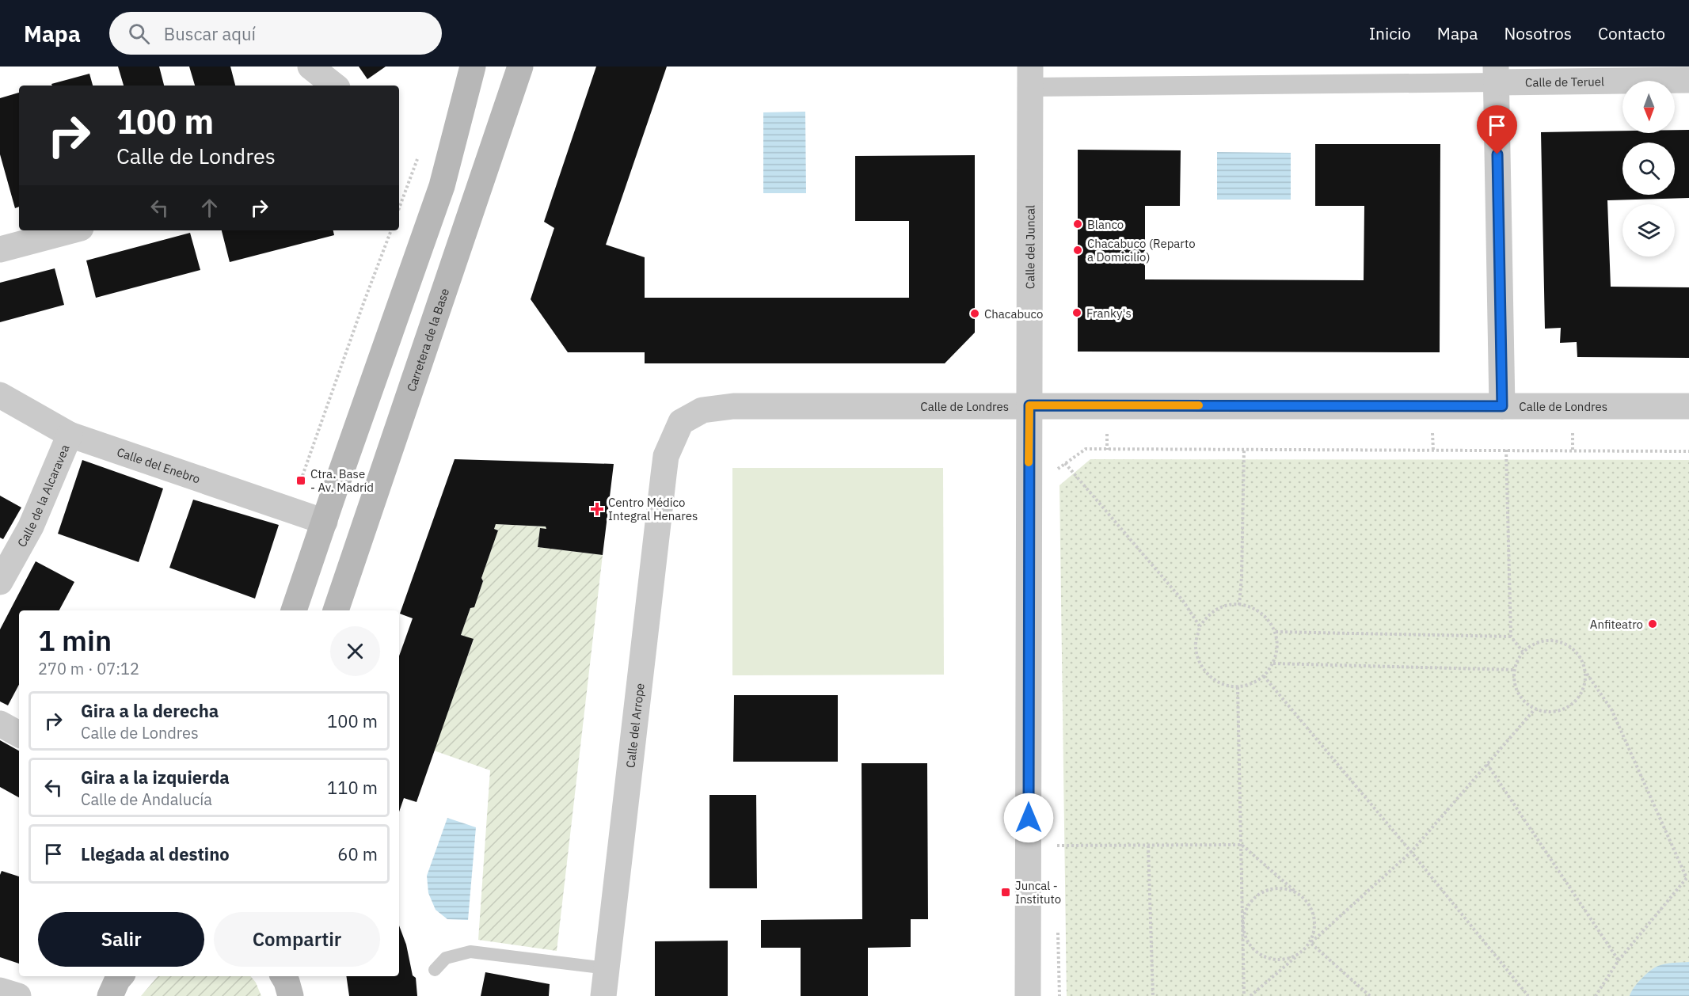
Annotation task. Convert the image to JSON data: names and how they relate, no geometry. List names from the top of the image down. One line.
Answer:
{"streets":{"main road":["Carretera de la Base"],"street":["Calle de Teruel","Calle del Juncal","Calle de Londres","Calle del Enebro","Calle de la Alcaravea","Calle del Arrope"]},"crossings":[["Calle del Juncal","Calle de Londres"],["Calle de Londres","Calle del Arrope"],["Calle del Enebro","Calle de la Alcaravea"]],"places":{"other":["Blanco","Chacabuco (Reparto a Domicilio)","Franky's","Chacabuco","Anfiteatro"],"transit":["Ctra. Base - Av. Madrid","Juncal - Instituto"],"health":["Centro Médico Integral Henares"]},"north":"bottom","page":{"header":"Mapa","search":"Buscar aquí","nav":["Inicio","Mapa","Nosotros","Contacto"],"turn":["100 m","Calle de Londres"],"heading":["1 min","270 m · 07:12"],"list":[{"name":"Gira a la derecha","note":"Calle de Londres","value":"100 m"},{"name":"Gira a la izquierda","note":"Calle de Andalucía","value":"110 m"},{"name":"Llegada al destino","value":"60 m"}],"buttons":["Salir","Compartir"]}}
